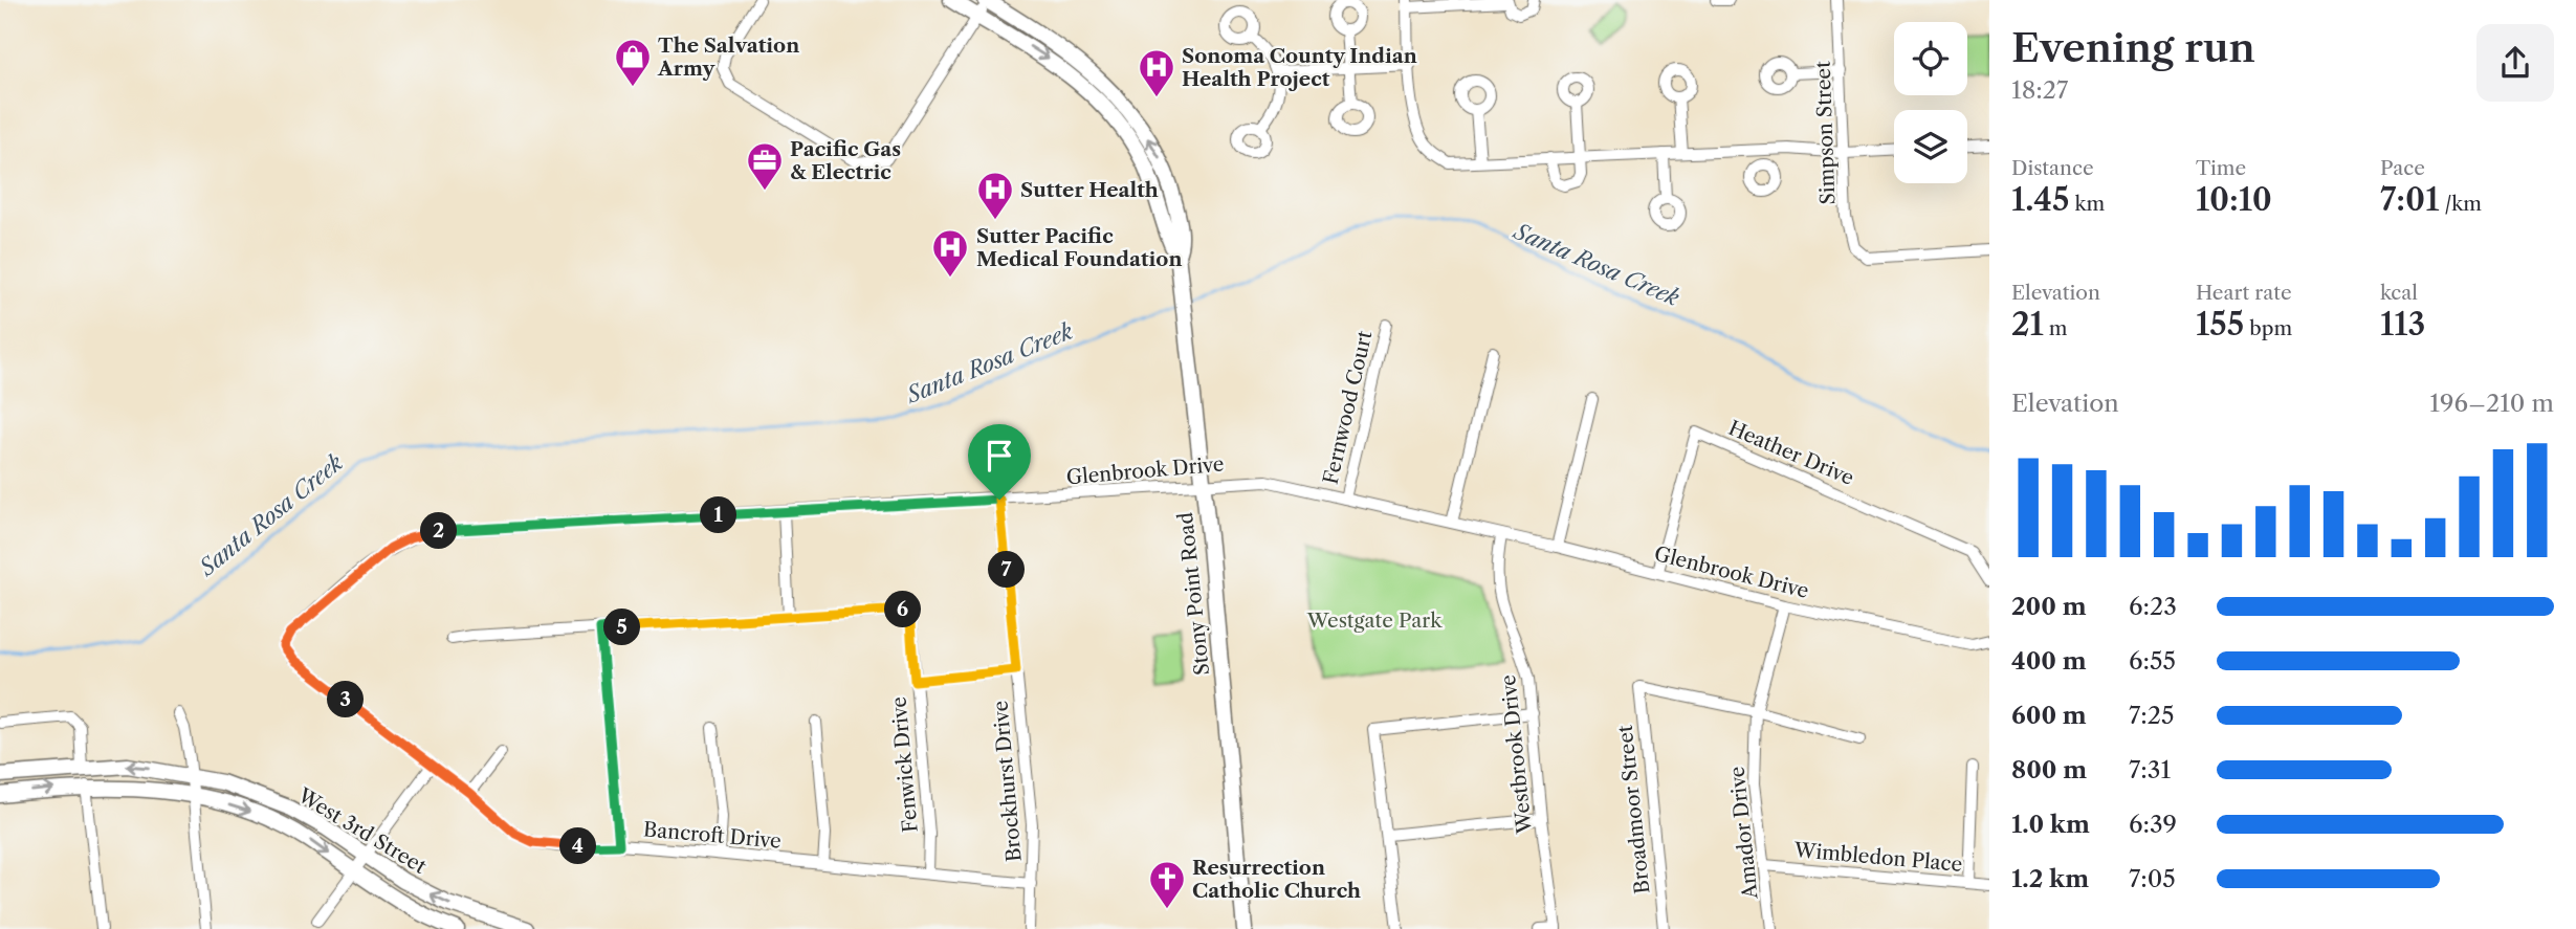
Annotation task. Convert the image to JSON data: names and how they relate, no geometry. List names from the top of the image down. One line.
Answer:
{"streets":{"main road":["Stony Point Road","West 3rd Street"],"street":["Simpson Street","Fernwood Court","Heather Drive","Glenbrook Drive","Westbrook Drive","Fenwick Drive","Brockhurst Drive","Broadmoor Street","Amador Drive","Bancroft Drive","Wimbledon Place"]},"crossings":[["Fernwood Court","Glenbrook Drive"],["Heather Drive","Glenbrook Drive"],["Glenbrook Drive","Stony Point Road"],["Glenbrook Drive","Westbrook Drive"],["Glenbrook Drive","Brockhurst Drive"],["Glenbrook Drive","Amador Drive"],["Glenbrook Drive","Bancroft Drive"],["Fenwick Drive","Bancroft Drive"],["Brockhurst Drive","Bancroft Drive"],["Broadmoor Street","Amador Drive"],["Amador Drive","Wimbledon Place"]],"water":["Santa Rosa Creek"],"parks":["Westgate Park"],"places":{"shop":["The Salvation Army"],"hospital":["Sonoma County Indian Health Project","Sutter Health","Sutter Pacific Medical Foundation"],"office":["Pacific Gas & Electric"],"church":["Resurrection Catholic Church"]},"page":{"heading":["Evening run","18:27"],"stats":[["Distance","1.45 km"],["Time","10:10"],["Pace","7:01 /km"],["Elevation","21 m"],["Heart rate","155 bpm"],["kcal","113"]],"chart":["Elevation","196–210 m"],"pins":["1","2","7","6","5","3","4"],"list":[{"name":"200 m","note":"6:23"},{"name":"400 m","note":"6:55"},{"name":"600 m","note":"7:25"},{"name":"800 m","note":"7:31"},{"name":"1.0 km","note":"6:39"},{"name":"1.2 km","note":"7:05"}]}}
